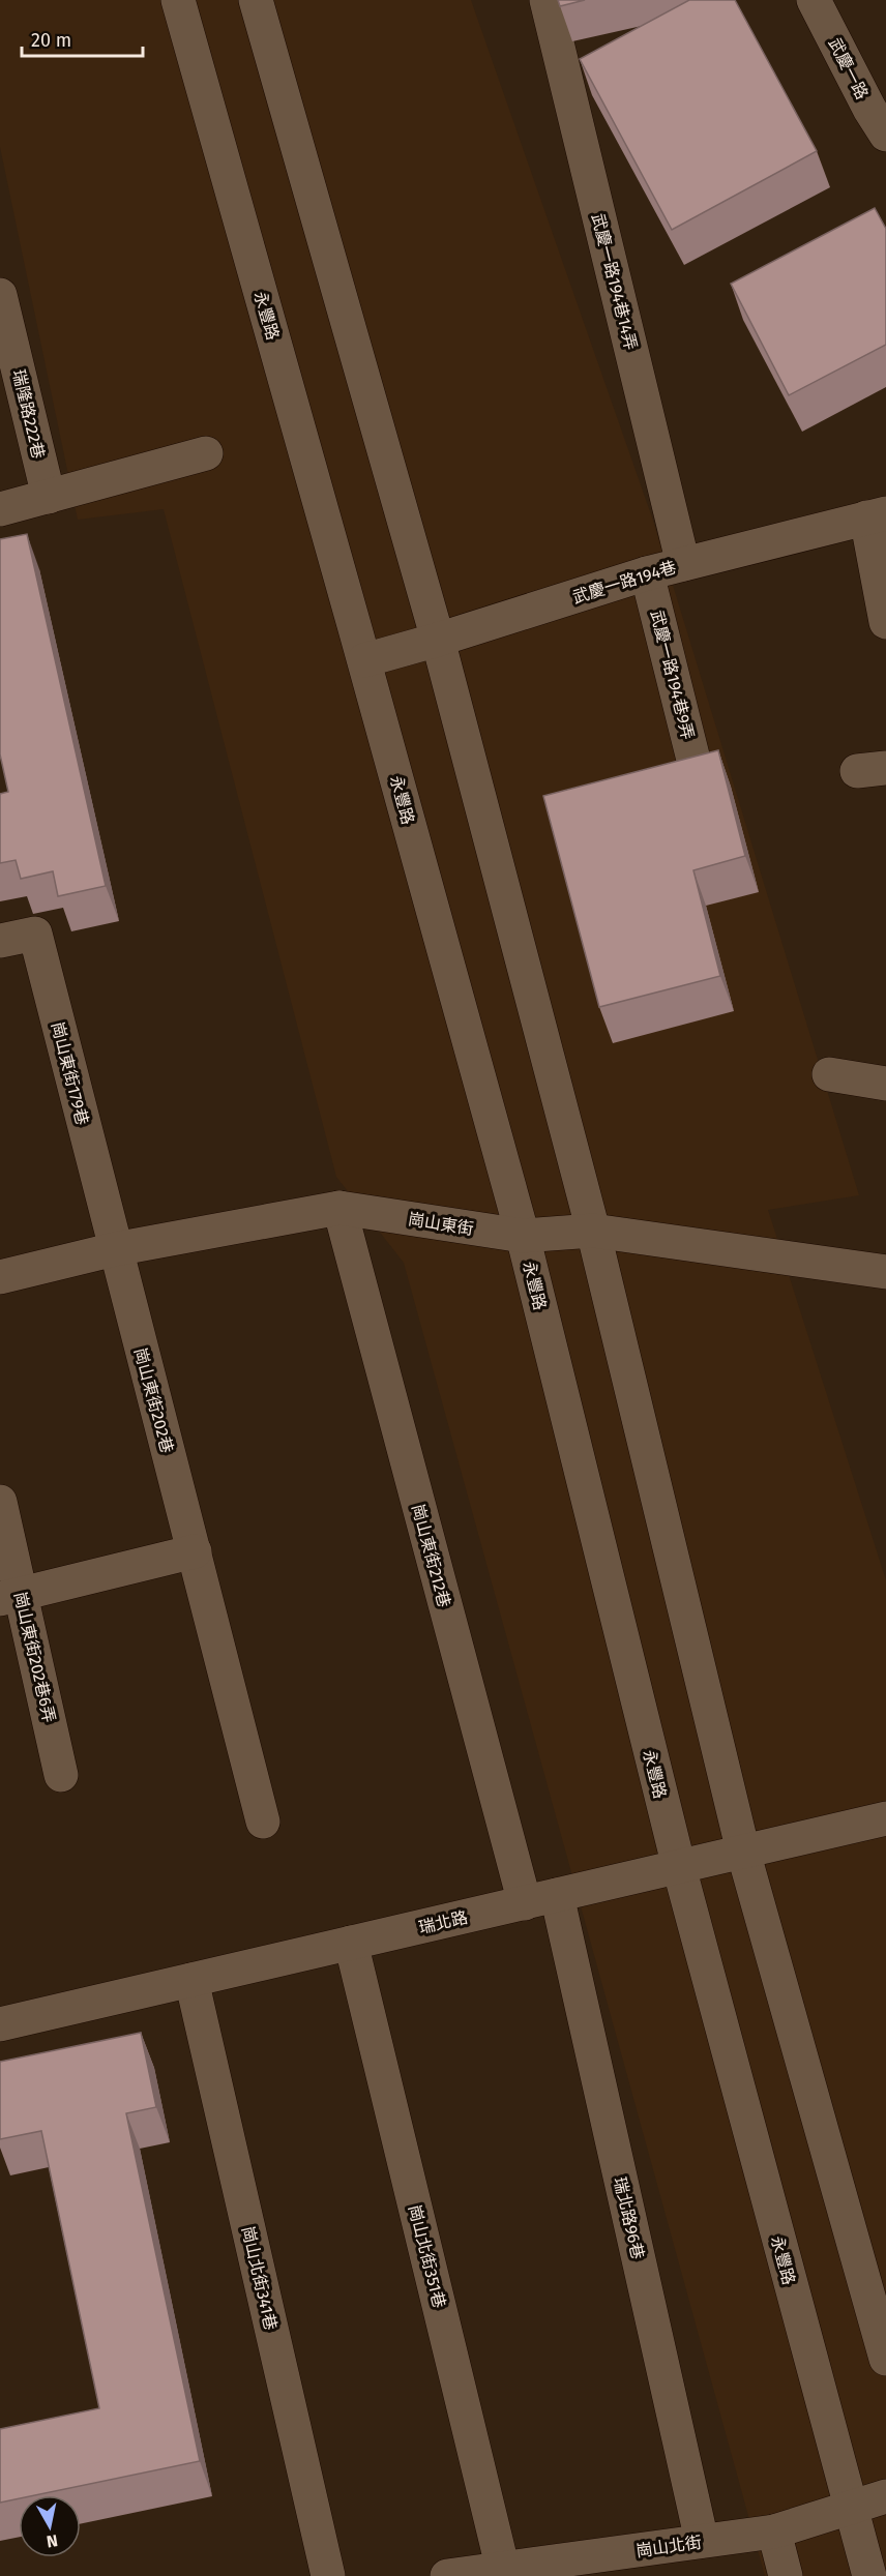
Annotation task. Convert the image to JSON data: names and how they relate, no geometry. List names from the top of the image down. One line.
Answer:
{"streets":{"street":["武慶一路","武慶一路194巷14弄","永豐路","瑞隆路222巷","武慶一路194巷","武慶一路194巷9弄","崗山東街179巷","崗山東街","崗山東街202巷","崗山東街212巷","崗山東街202巷6弄","瑞北路","瑞北路96巷","崗山北街351巷","崗山北街341巷","崗山北街"]},"crossings":[["武慶一路194巷14弄","武慶一路194巷"],["永豐路","武慶一路194巷"],["永豐路","崗山東街"],["永豐路","瑞北路"],["永豐路","崗山北街"],["武慶一路194巷","武慶一路194巷9弄"],["崗山東街179巷","崗山東街"],["崗山東街179巷","崗山東街202巷"],["崗山東街","崗山東街202巷"],["崗山東街","崗山東街212巷"],["崗山東街212巷","瑞北路"],["崗山東街212巷","瑞北路96巷"],["瑞北路","瑞北路96巷"],["瑞北路","崗山北街351巷"],["瑞北路","崗山北街341巷"],["瑞北路96巷","崗山北街"],["崗山北街351巷","崗山北街"]],"scale_bar":"20 m","north":"bottom"}
